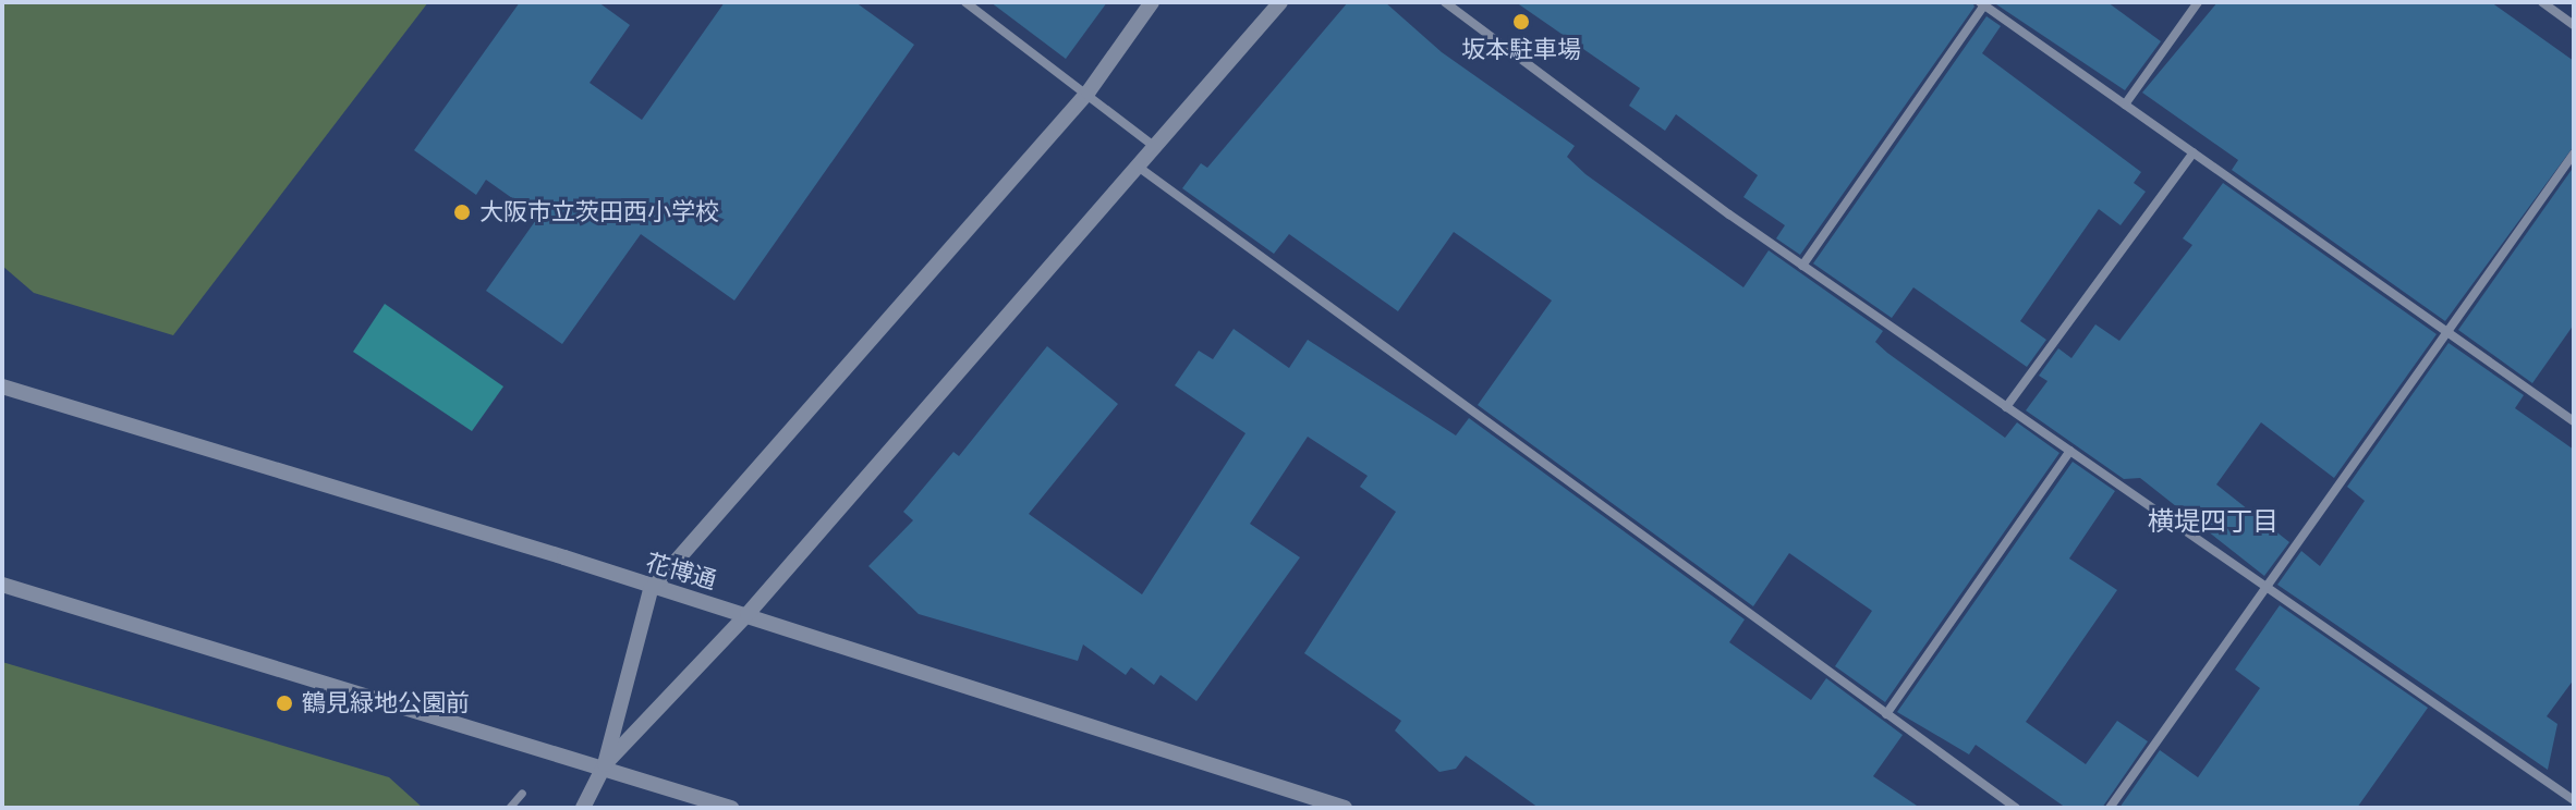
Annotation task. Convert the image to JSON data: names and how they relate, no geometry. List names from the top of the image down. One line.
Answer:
{"streets":{"street":["花博通"]},"districts":["横堤四丁目"],"places":["坂本駐車場","大阪市立茨田西小学校","鶴見緑地公園前"]}
